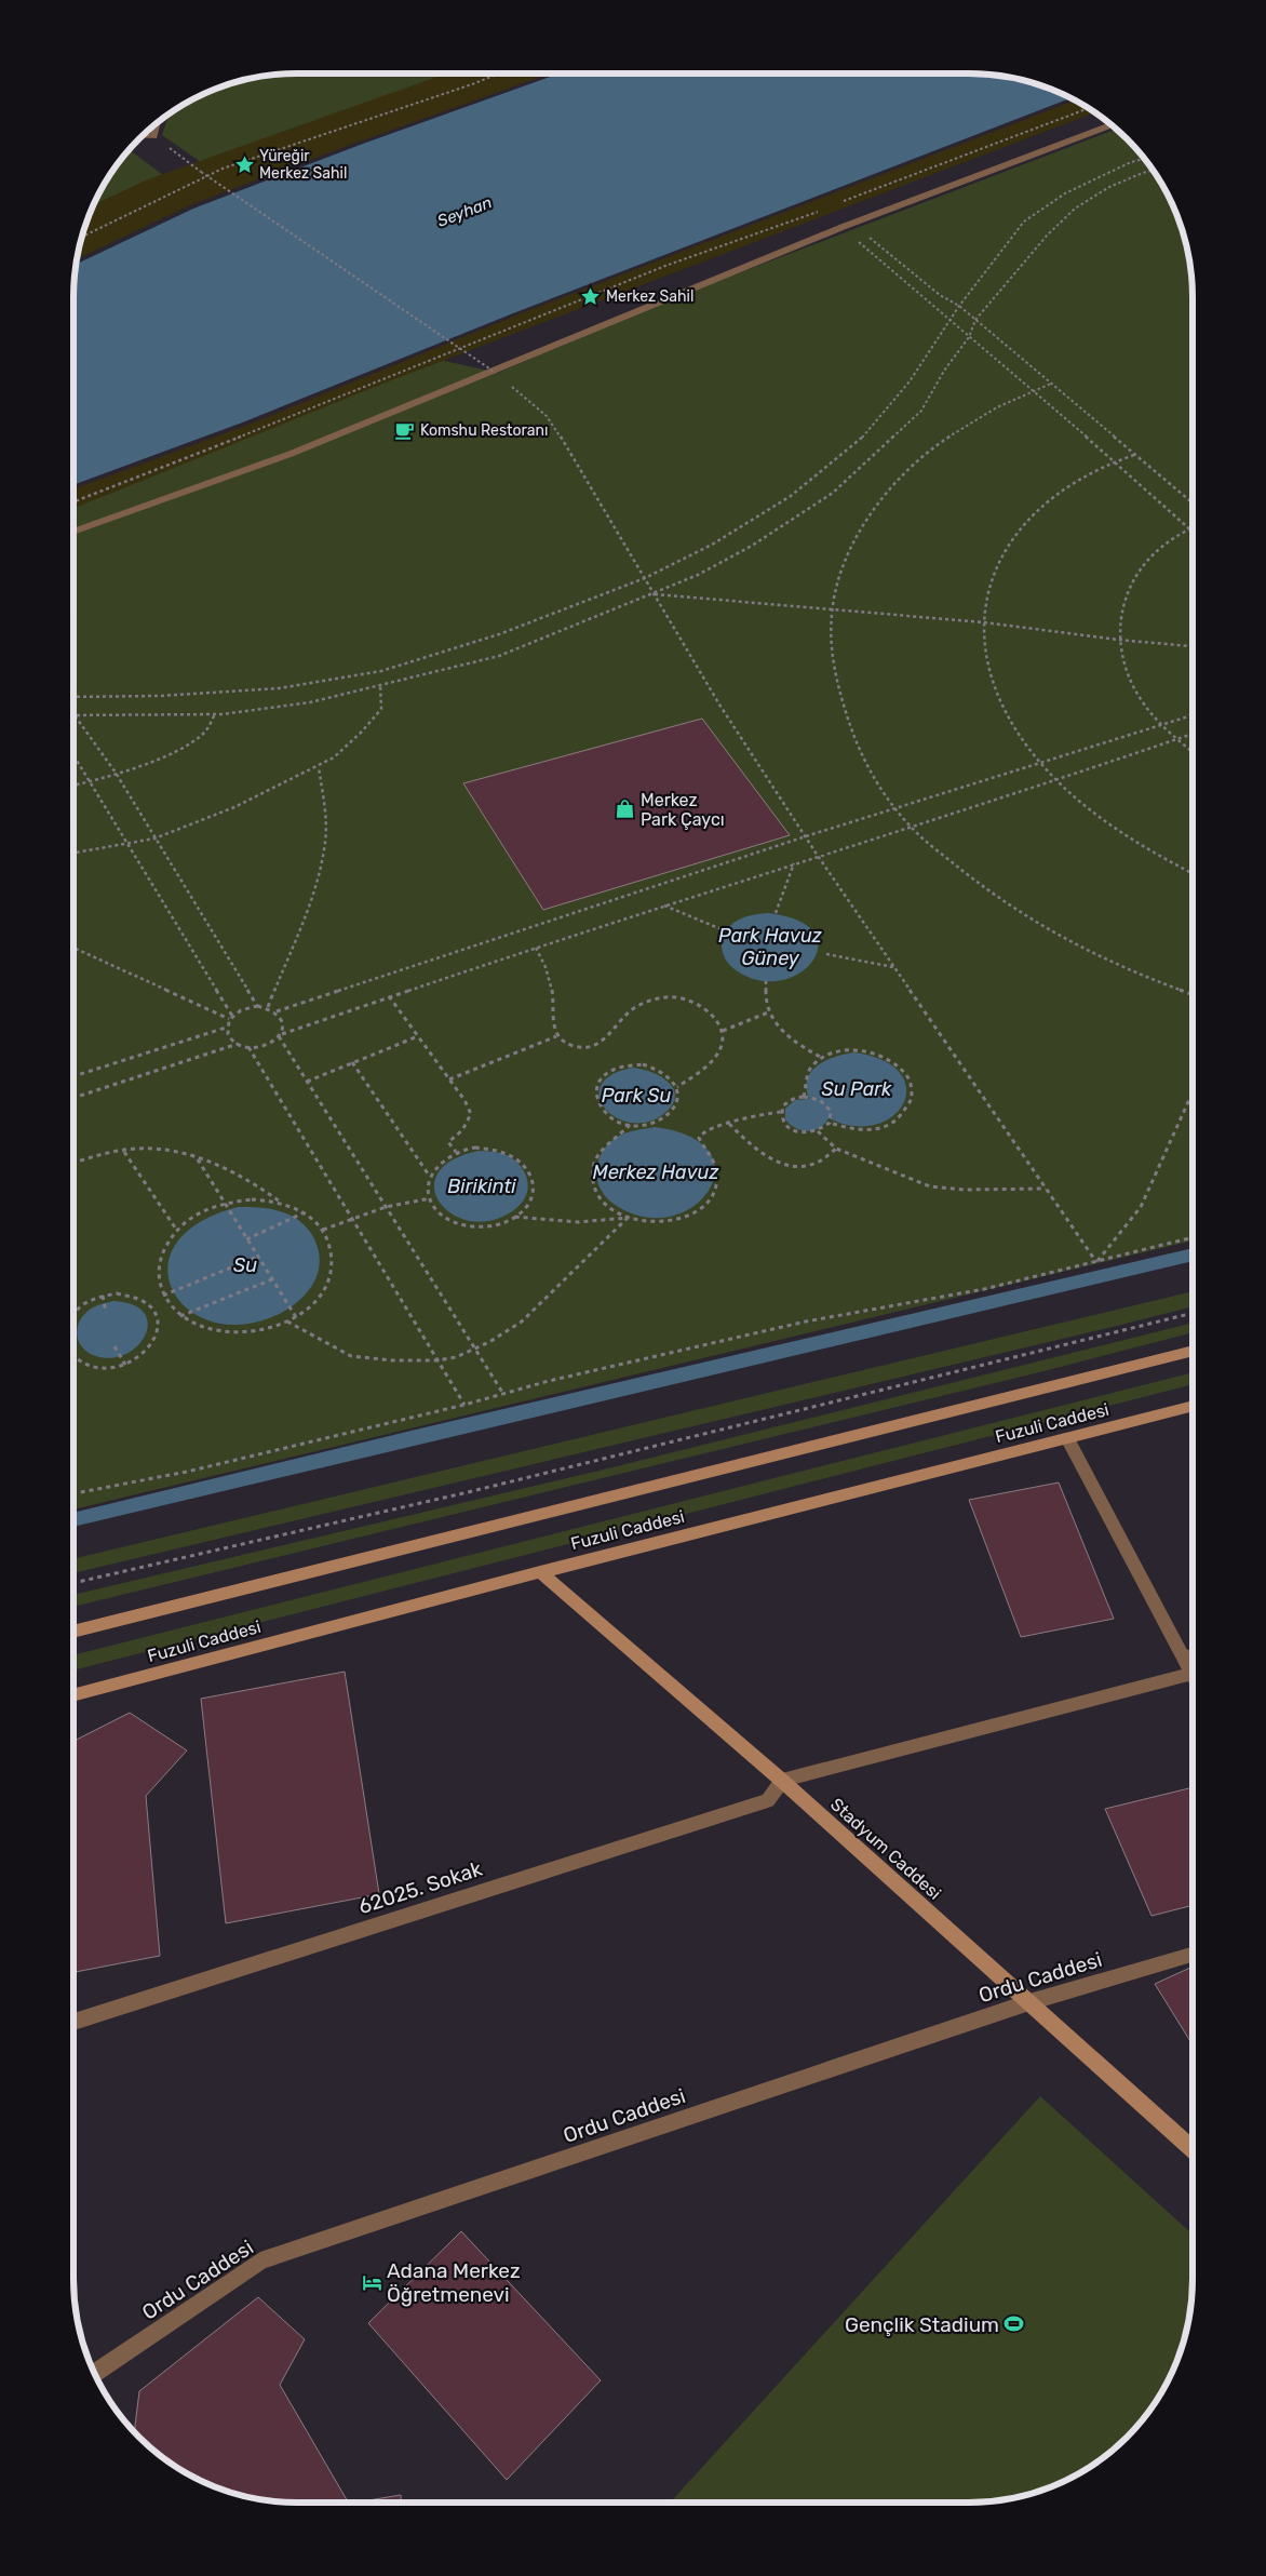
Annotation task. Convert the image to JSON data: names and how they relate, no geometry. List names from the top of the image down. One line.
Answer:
{"streets":{"main road":["Fuzuli Caddesi","Stadyum Caddesi"],"street":["62025. Sokak","Ordu Caddesi"]},"crossings":[["Fuzuli Caddesi","Stadyum Caddesi"],["Stadyum Caddesi","62025. Sokak"],["Stadyum Caddesi","Ordu Caddesi"]],"water":["Seyhan","Park Havuz Güney","Su Park","Park Su","Merkez Havuz","Birikinti","Su"],"places":{"place":["Yüreğir Merkez Sahil","Merkez Sahil"],"cafe":["Komshu Restoranı"],"shop":["Merkez Park Çaycı"],"hotel":["Adana Merkez Öğretmenevi"],"sports":["Gençlik Stadium"]}}
